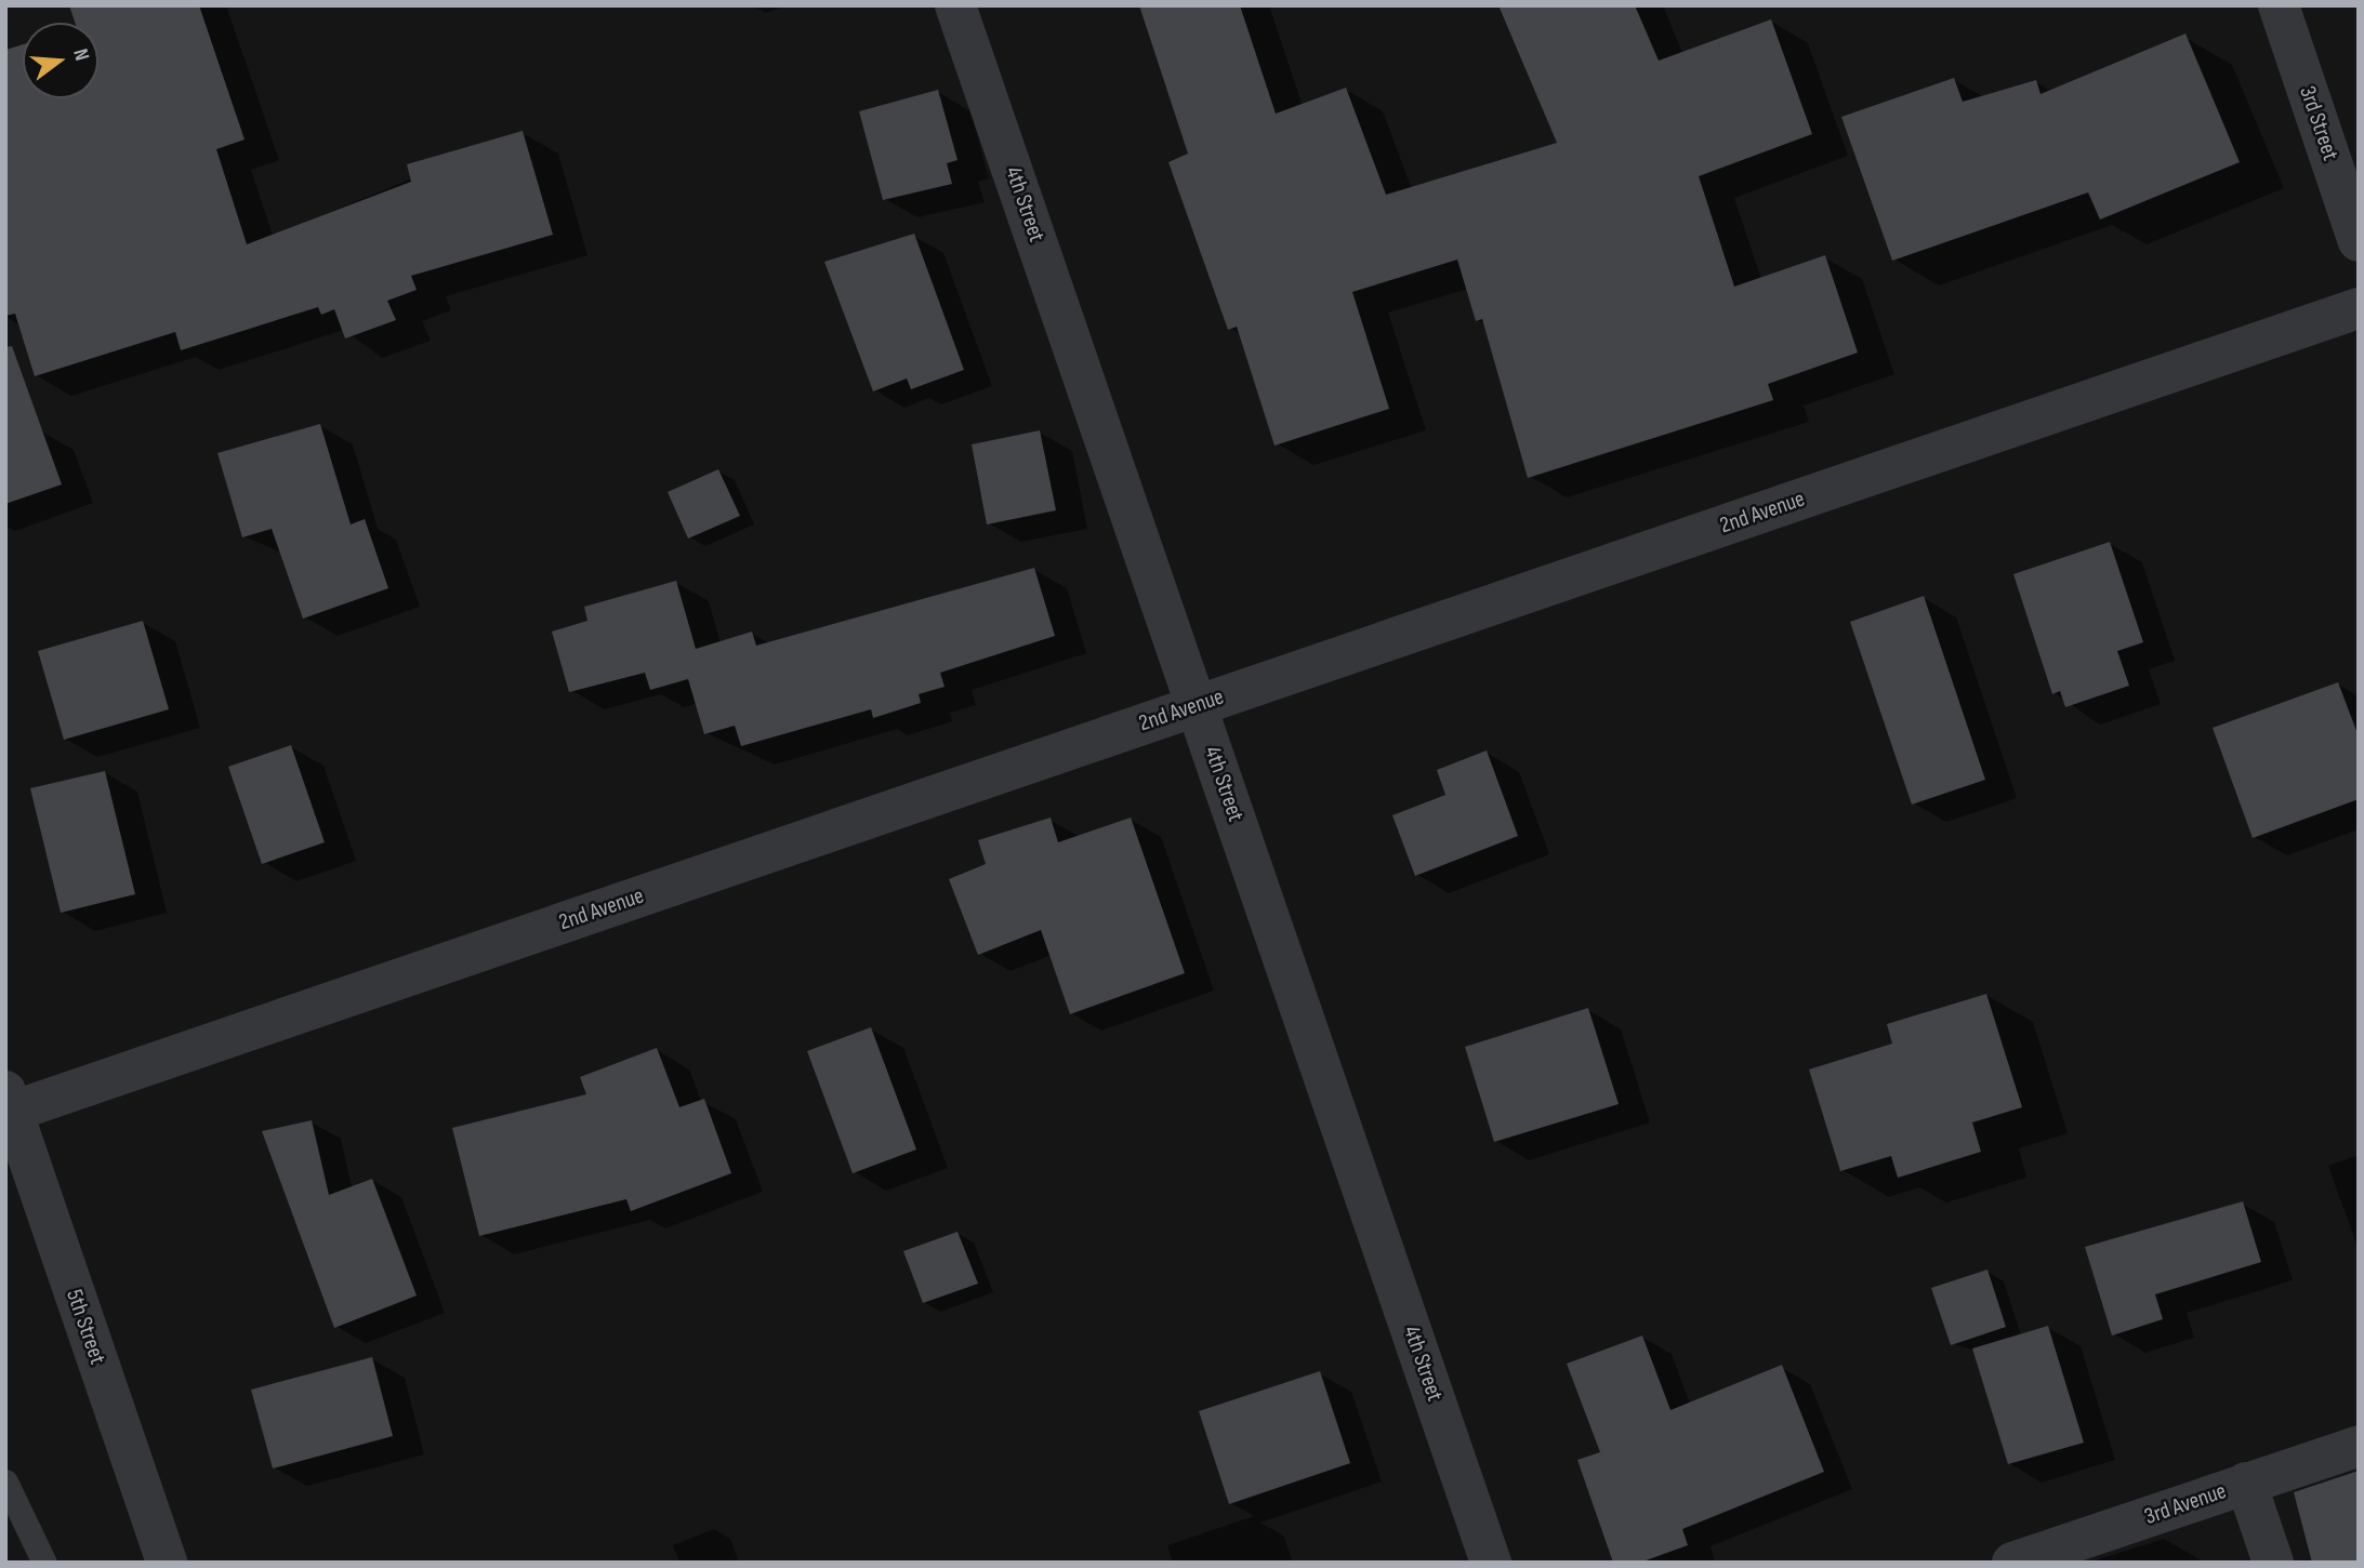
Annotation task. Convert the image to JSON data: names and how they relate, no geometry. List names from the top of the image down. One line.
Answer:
{"streets":{"street":["3rd Street","4th Street","2nd Avenue","5th Street","3rd Avenue"]},"crossings":[["4th Street","2nd Avenue"],["2nd Avenue","5th Street"]],"north":"right"}
